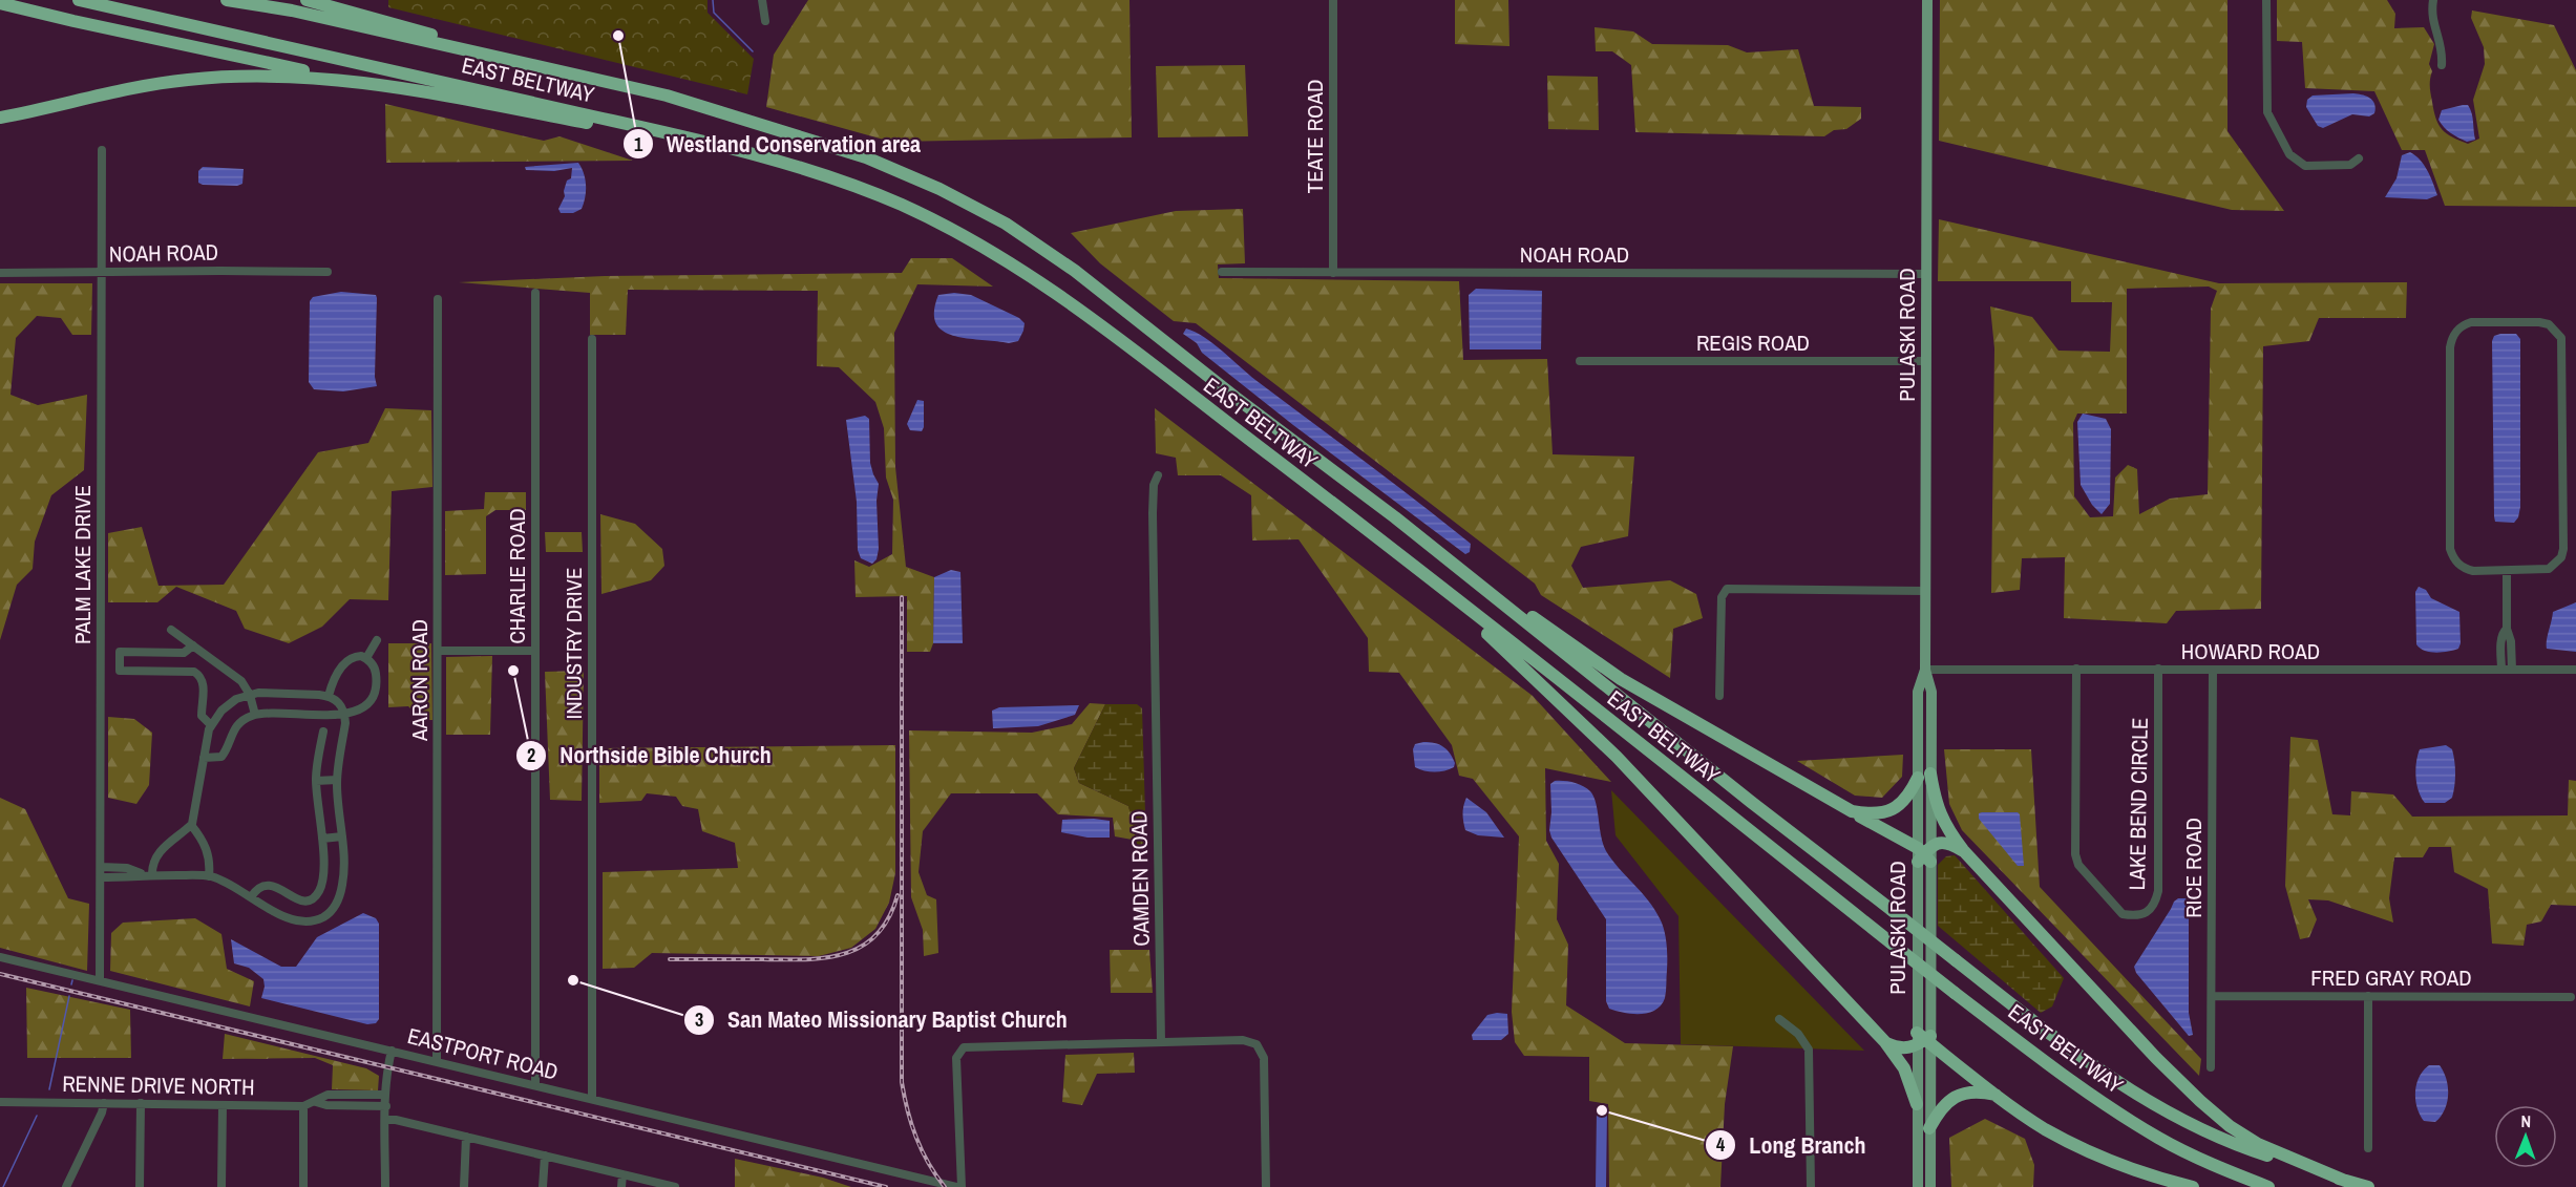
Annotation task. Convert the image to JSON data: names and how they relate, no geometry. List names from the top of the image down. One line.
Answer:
{"streets":{"highway":["EAST BELTWAY"],"main road":["PULASKI ROAD"],"street":["TEATE ROAD","NOAH ROAD","REGIS ROAD","PALM LAKE DRIVE","CHARLIE ROAD","INDUSTRY DRIVE","HOWARD ROAD","AARON ROAD","LAKE BEND CIRCLE","RICE ROAD","CAMDEN ROAD","FRED GRAY ROAD","EASTPORT ROAD","RENNE DRIVE NORTH"]},"crossings":[["TEATE ROAD","NOAH ROAD"],["NOAH ROAD","PULASKI ROAD"],["NOAH ROAD","PALM LAKE DRIVE"],["PULASKI ROAD","REGIS ROAD"],["PULASKI ROAD","HOWARD ROAD"],["PALM LAKE DRIVE","EASTPORT ROAD"],["CHARLIE ROAD","EASTPORT ROAD"],["INDUSTRY DRIVE","EASTPORT ROAD"],["HOWARD ROAD","LAKE BEND CIRCLE"],["HOWARD ROAD","RICE ROAD"],["AARON ROAD","EASTPORT ROAD"],["RICE ROAD","FRED GRAY ROAD"]],"places":["Westland Conservation area","Northside Bible Church","San Mateo Missionary Baptist Church","Long Branch"],"north":"top"}
